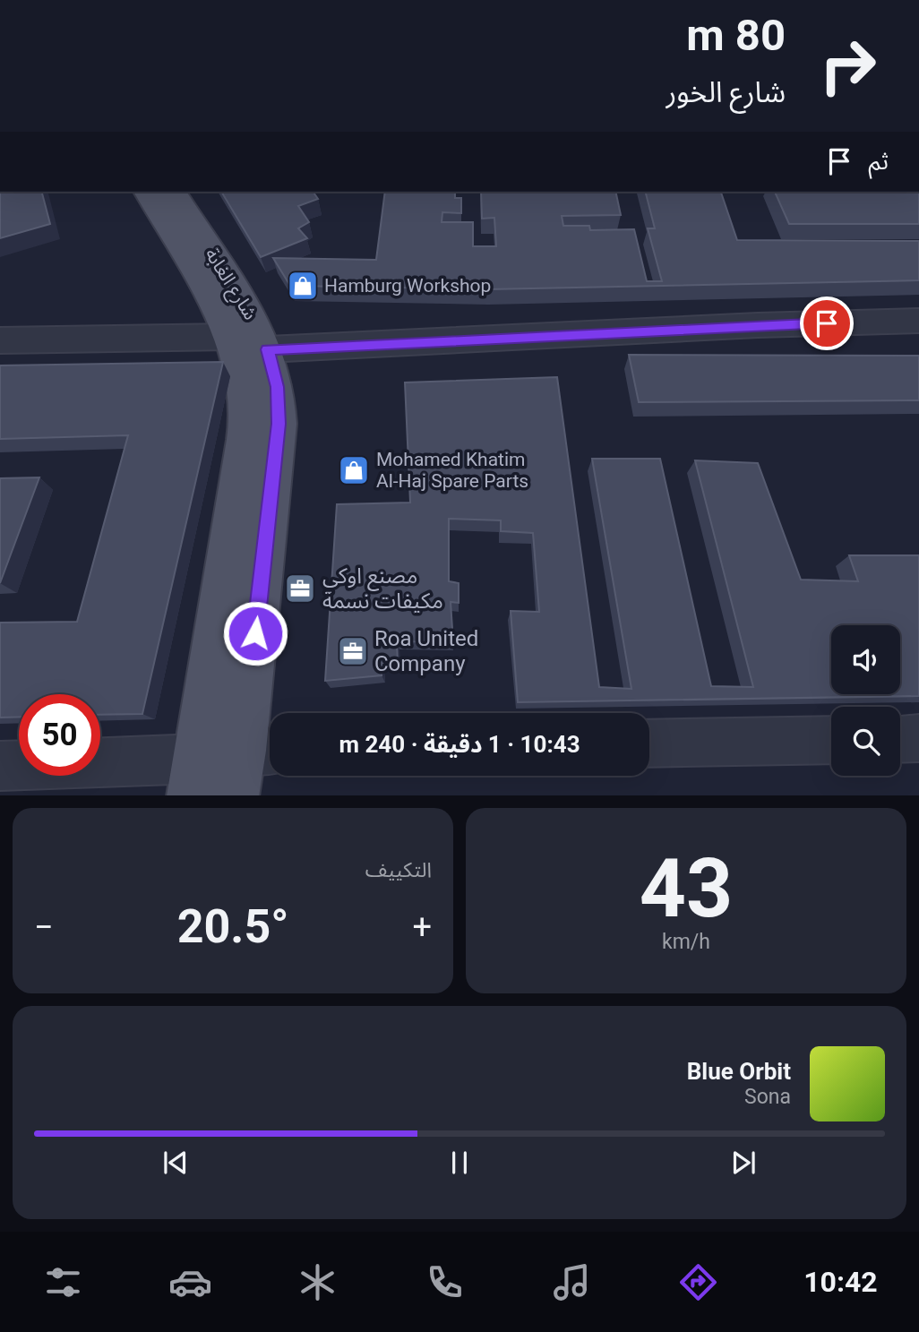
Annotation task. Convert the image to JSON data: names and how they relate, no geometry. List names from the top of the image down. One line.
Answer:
{"streets":{"main road":["شارع الغابة"]},"places":{"shop":["Hamburg Workshop","Mohamed Khatim Al-Haj Spare Parts"],"office":["مصنع اوكي مكيفات نسمة","Roa United Company"]},"page":{"turn":["80 m","شارع الخور"],"then":"ثم","limit":"50","trip":"10:43 · 1 دقيقة · 240 m","tile":[["43","km/h"],"التكييف"],"heat":["−","20.5°","+"],"song":["Blue Orbit","Sona"],"tabs":"10:42"}}
